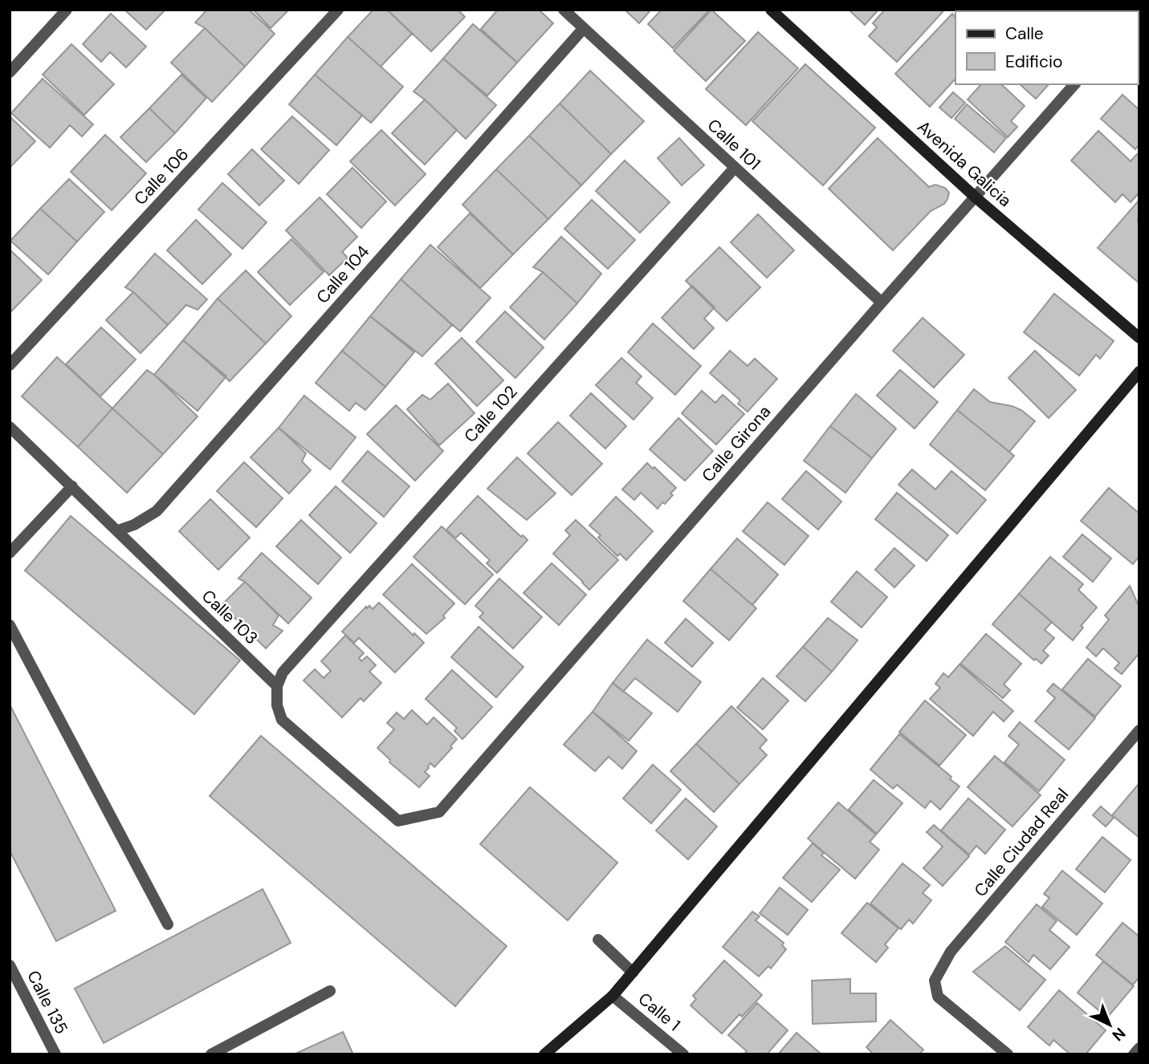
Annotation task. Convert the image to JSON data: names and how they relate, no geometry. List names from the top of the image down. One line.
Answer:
{"streets":{"street":["Calle 101","Avenida Galicia","Calle 106","Calle 104","Calle 102","Calle Girona","Calle 103","Calle Ciudad Real","Calle 135","Calle 1"]},"crossings":[["Calle 101","Calle 104"],["Calle 101","Calle 102"],["Calle 101","Calle Girona"],["Avenida Galicia","Calle Girona"],["Calle 104","Calle 103"],["Calle 102","Calle Girona"],["Calle 102","Calle 103"],["Calle Girona","Calle 103"]],"legend":["Calle","Edificio"],"north":"bottom right"}
